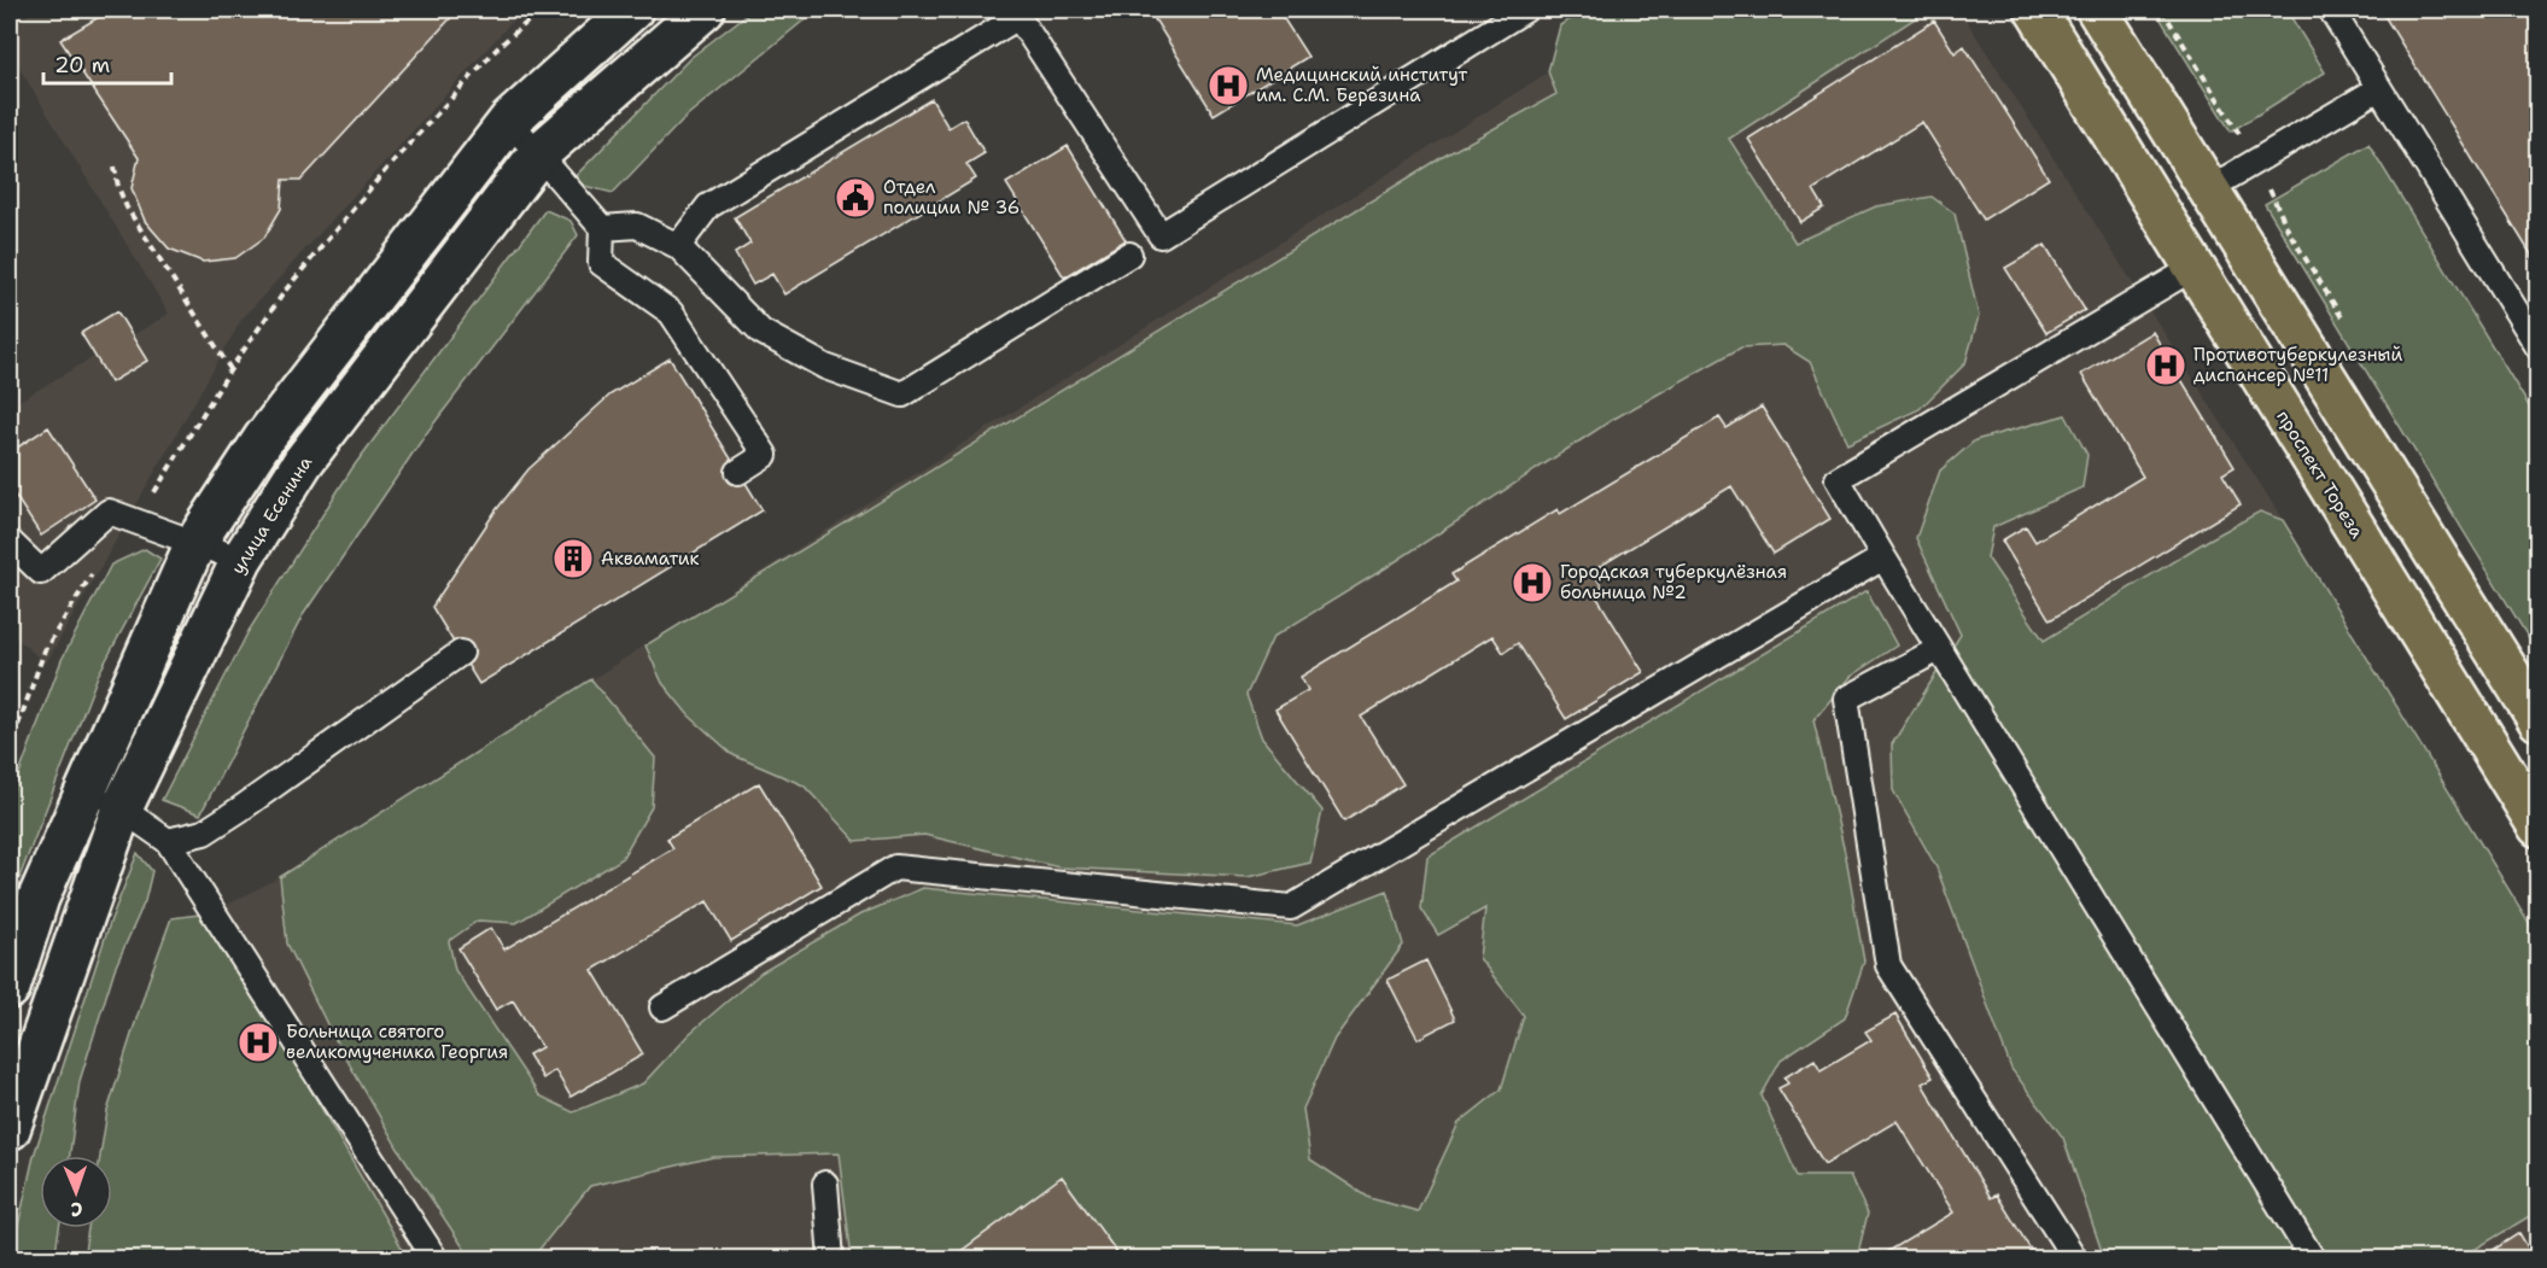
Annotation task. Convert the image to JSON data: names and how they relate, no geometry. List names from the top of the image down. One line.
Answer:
{"streets":{"main road":["проспект Тореза"],"street":["улица Есенина"]},"places":{"hospital":["Медицинский институт им. С.М. Березина","Противотуберкулезный диспансер №11","Городская туберкулёзная больница №2","Больница святого великомученика Георгия"],"public building":["Отдел полиции № 36"],"building":["Акваматик"]},"scale_bar":"20 m","north":"bottom"}
